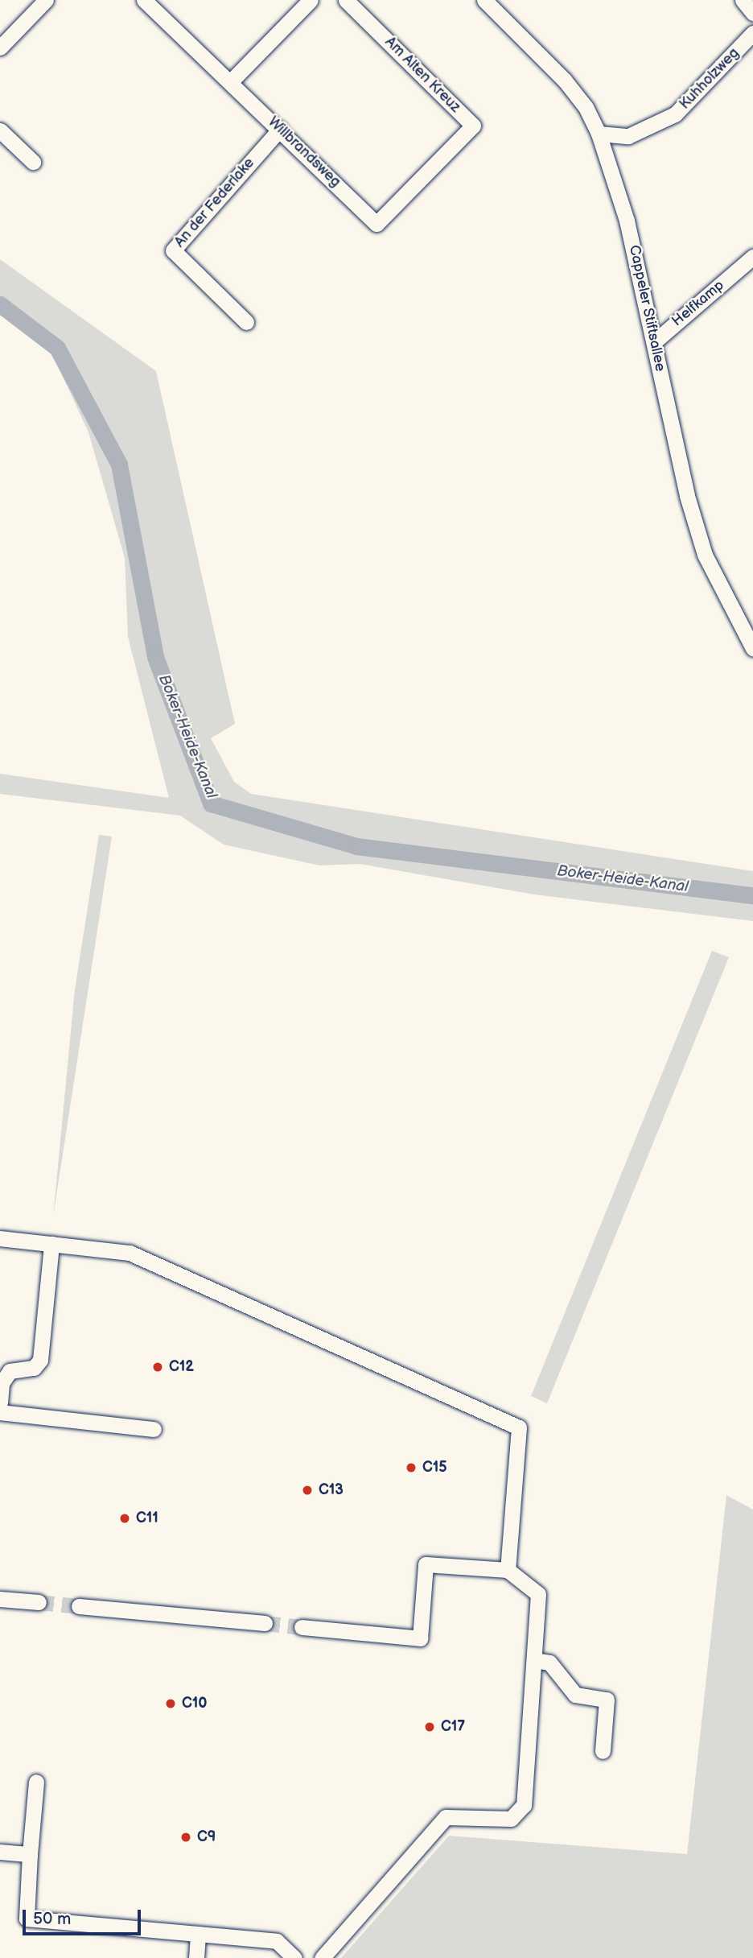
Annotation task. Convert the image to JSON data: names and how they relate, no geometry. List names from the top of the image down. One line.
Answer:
{"streets":{"street":["Am Alten Kreuz","Kuhholzweg","Willbrandsweg","An der Federlake","Helfkamp","Cappeler Stiftsallee"]},"crossings":[["Am Alten Kreuz","Willbrandsweg"],["Kuhholzweg","Cappeler Stiftsallee"],["Willbrandsweg","An der Federlake"],["Helfkamp","Cappeler Stiftsallee"]],"water":["Boker-Heide-Kanal"],"places":["C12","C15","C13","C11","C10","C17","C9"],"scale_bar":"50 m"}
